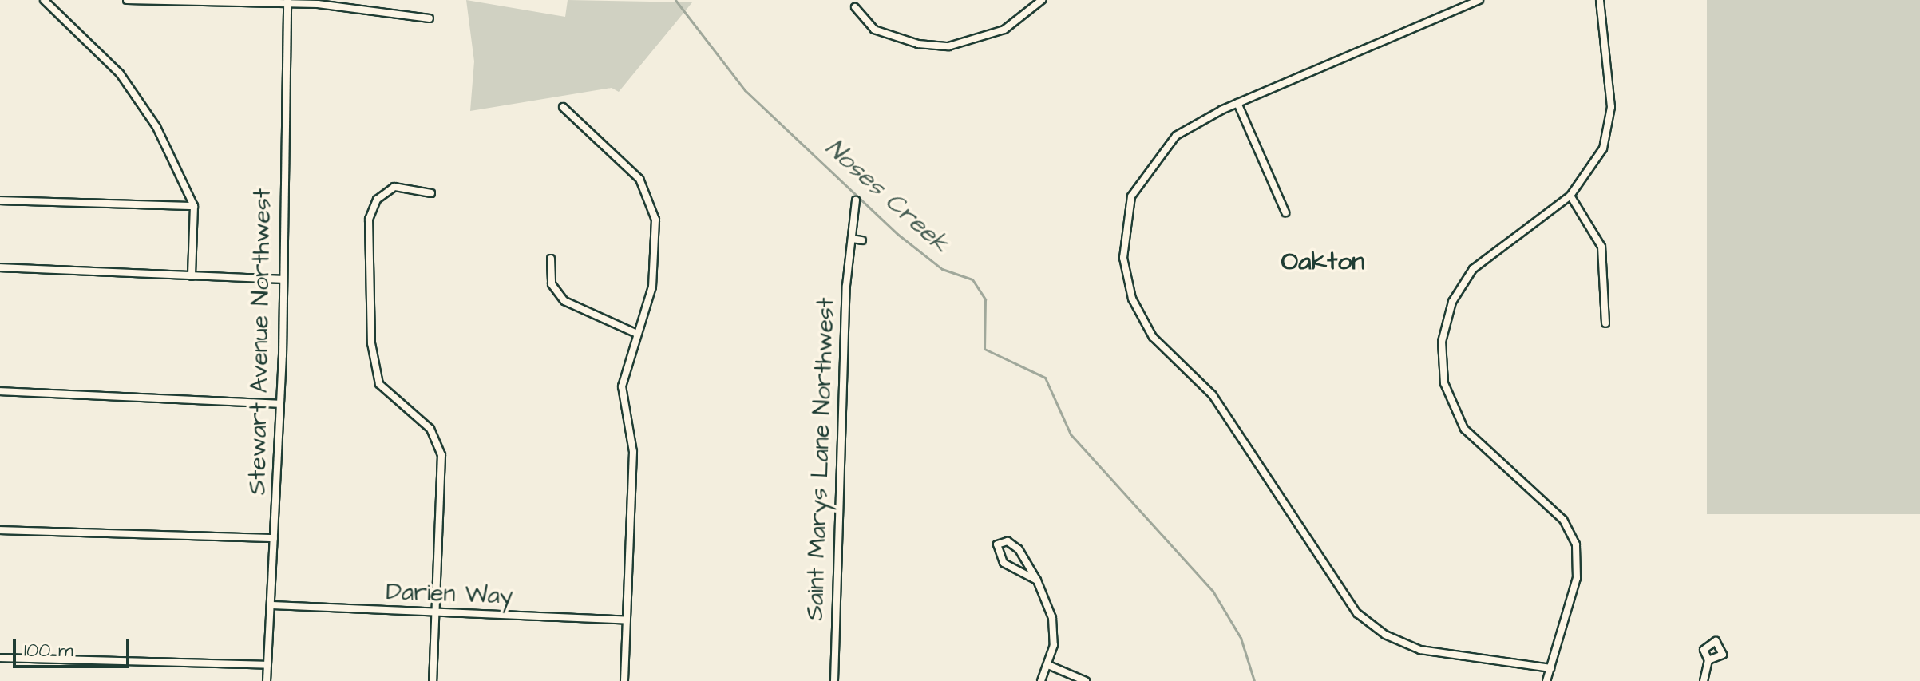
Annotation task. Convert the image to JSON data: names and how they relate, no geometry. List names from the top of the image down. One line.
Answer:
{"streets":{"street":["Stewart Avenue Northwest","Saint Marys Lane Northwest","Darien Way"]},"crossings":[["Stewart Avenue Northwest","Darien Way"]],"districts":["Oakton"],"water":["Noses Creek"],"scale_bar":"100 m"}
